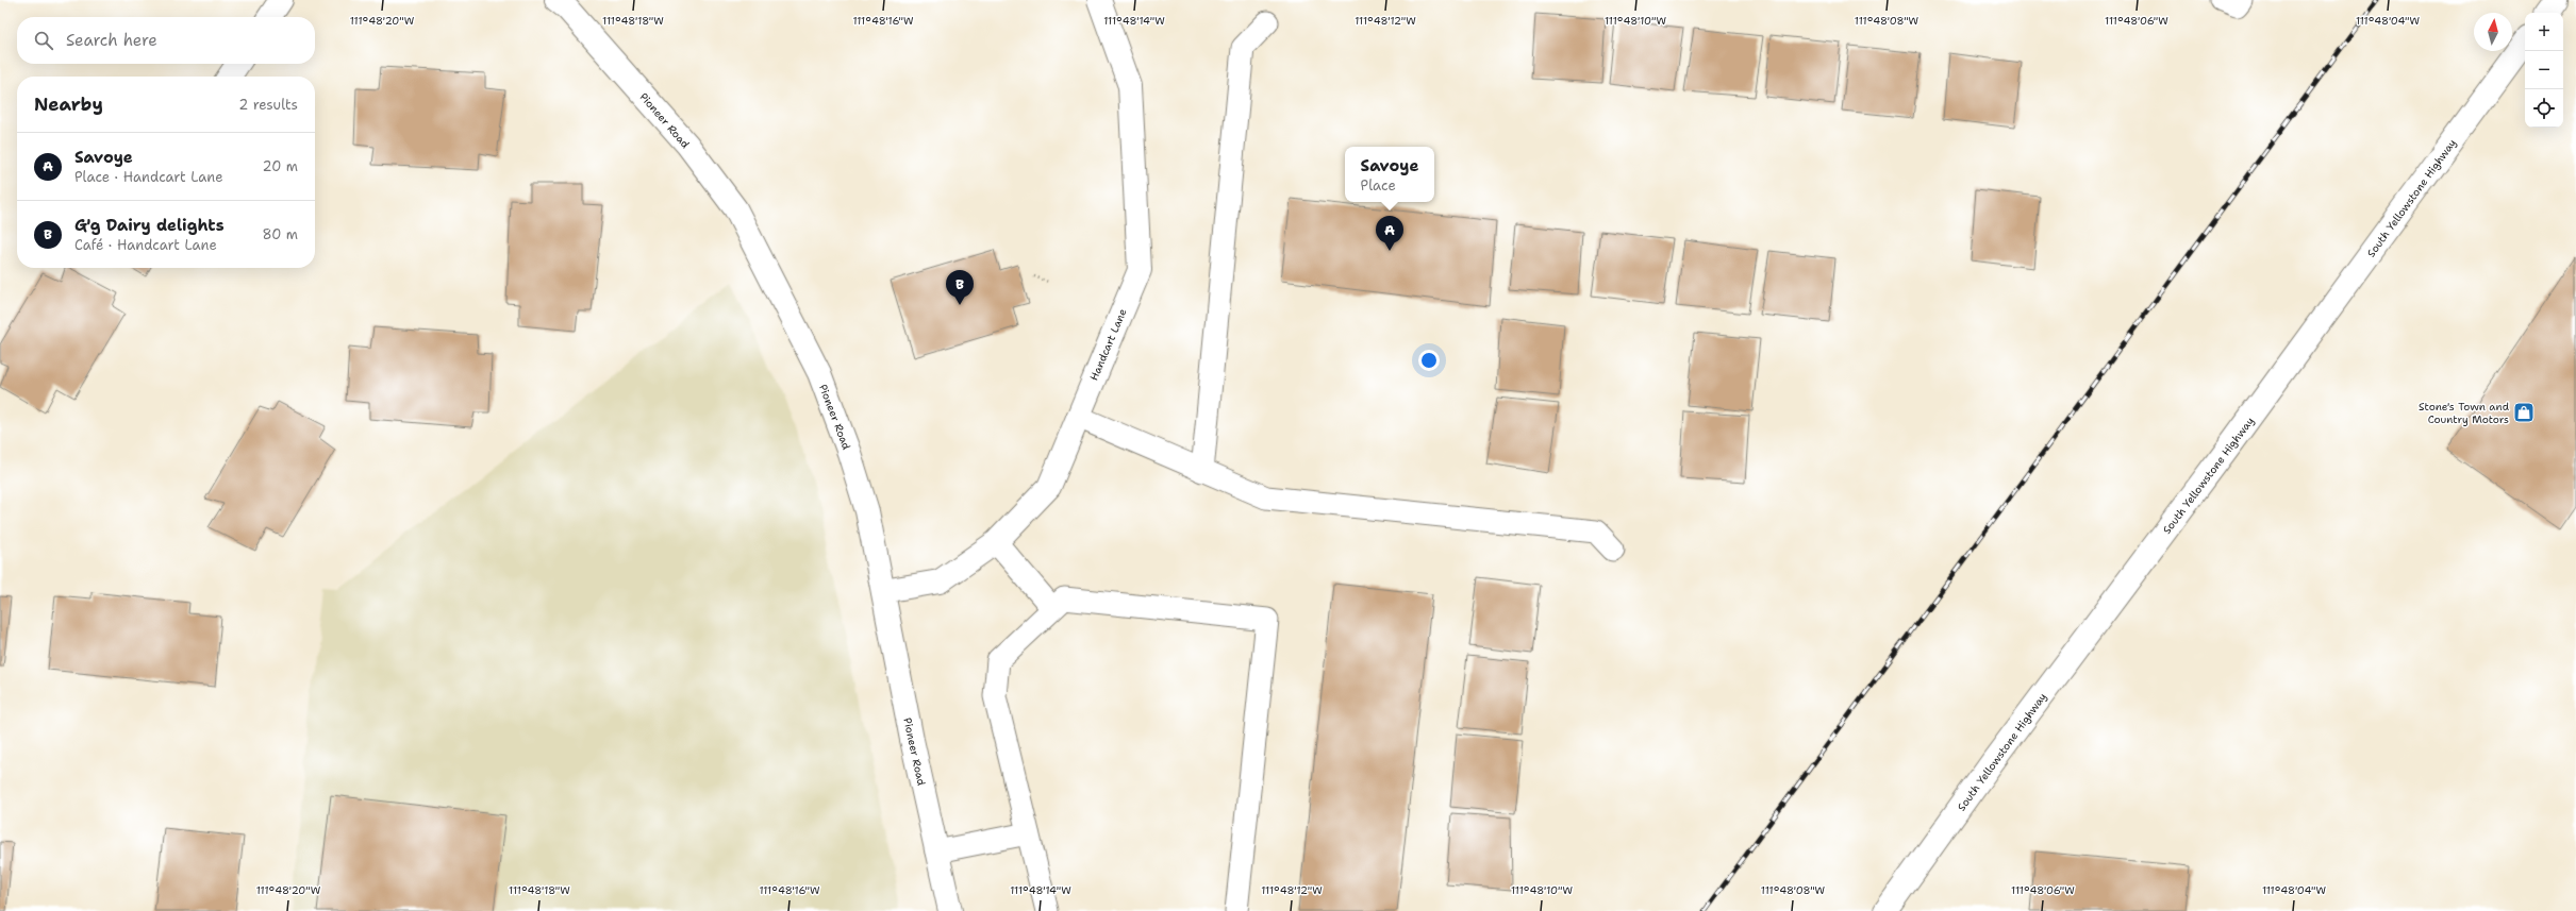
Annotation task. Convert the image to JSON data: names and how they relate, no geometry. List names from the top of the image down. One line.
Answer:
{"streets":{"street":["Pioneer Road","South Yellowstone Highway","Handcart Lane"]},"crossings":[["Pioneer Road","Handcart Lane"]],"places":{"shop":["Stone's Town and Country Motors"]},"north":"top","page":{"map_buttons":["+","−"],"search":"Search here","heading":["Nearby","2 results"],"list":[{"mark":"A","name":"Savoye","note":"Place · Handcart Lane","value":"20 m"},{"mark":"B","name":"G'g Dairy delights","note":"Café · Handcart Lane","value":"80 m"}],"popup":["Savoye","Place"],"pins":["A","B"]},"coordinates":["111°48'20\"W","111°48'18\"W","111°48'16\"W","111°48'14\"W","111°48'12\"W","111°48'10\"W","111°48'08\"W","111°48'06\"W","111°48'04\"W"]}
